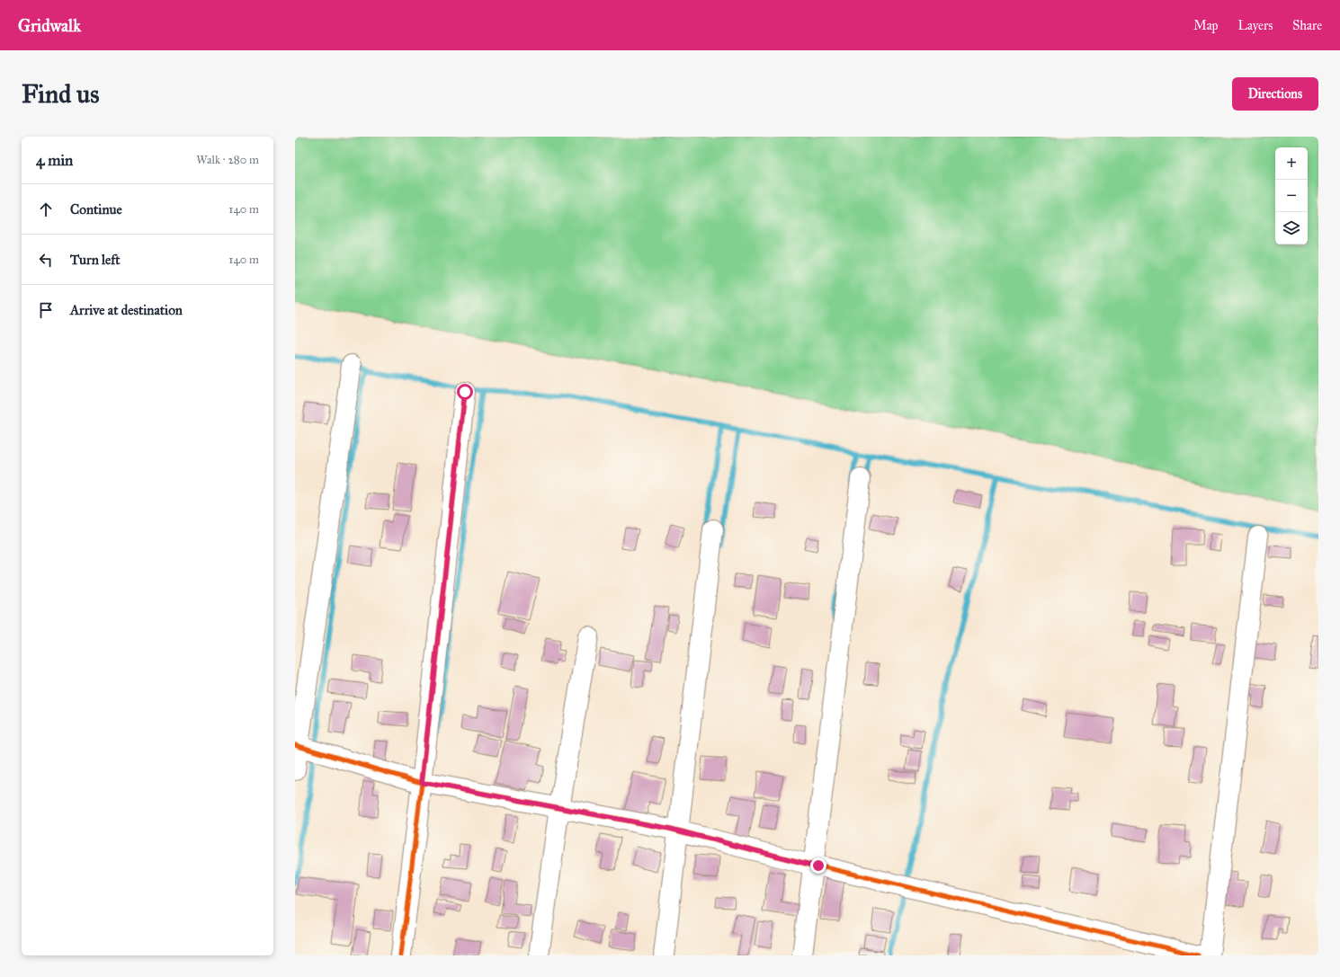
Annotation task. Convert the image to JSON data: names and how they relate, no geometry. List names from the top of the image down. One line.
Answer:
{"page":{"header":"Gridwalk","nav":["Map","Layers","Share"],"buttons":"Directions","title":"Find us","heading":["4 min","Walk · 280 m"],"map_buttons":["+","−"],"list":[["Continue","140 m"],["Turn left","140 m"],"Arrive at destination"]}}
